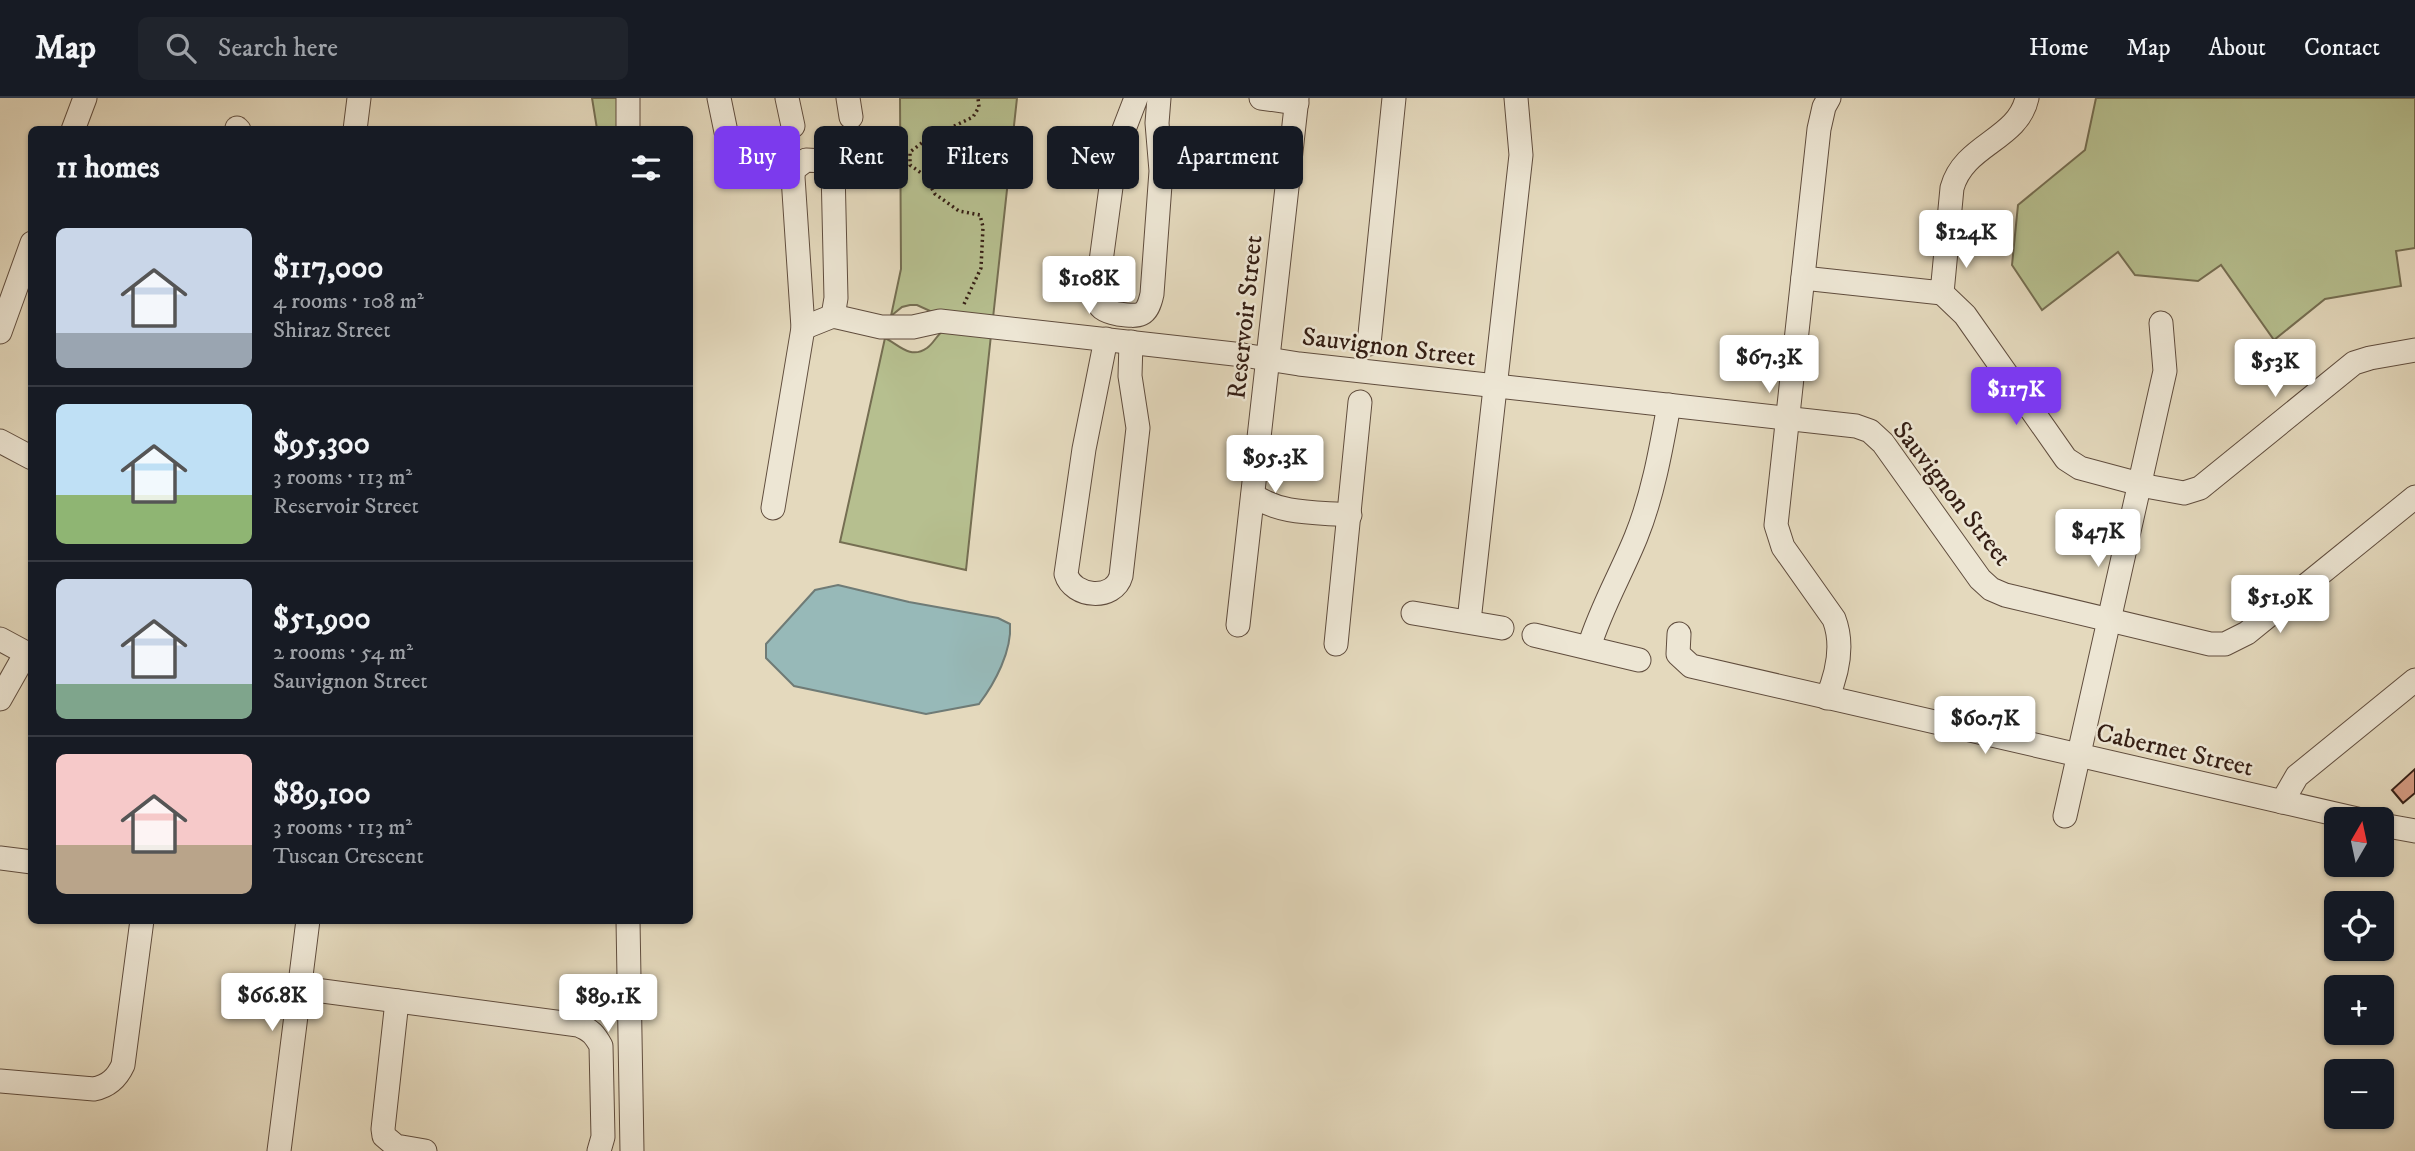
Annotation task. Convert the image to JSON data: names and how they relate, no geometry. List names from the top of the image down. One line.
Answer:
{"streets":{"street":["Reservoir Street","Sauvignon Street","Cabernet Street"]},"crossings":[["Reservoir Street","Sauvignon Street"]],"north":"top","page":{"header":"Map","search":"Search here","nav":["Home","Map","About","Contact"],"chip":["Buy","Rent","Filters","New","Apartment"],"heading":"11 homes","price":["$124K","$108K","$67.3K","$53K","$117K","$95.3K","$47K","$51.9K","$60.7K","$66.8K","$89.1K"],"list":[{"name":"$117,000","note":"4 rooms · 108 m² · Shiraz Street"},{"name":"$95,300","note":"3 rooms · 113 m² · Reservoir Street"},{"name":"$51,900","note":"2 rooms · 54 m² · Sauvignon Street"},{"name":"$89,100","note":"3 rooms · 113 m² · Tuscan Crescent"}],"map_buttons":["+","−"]}}
